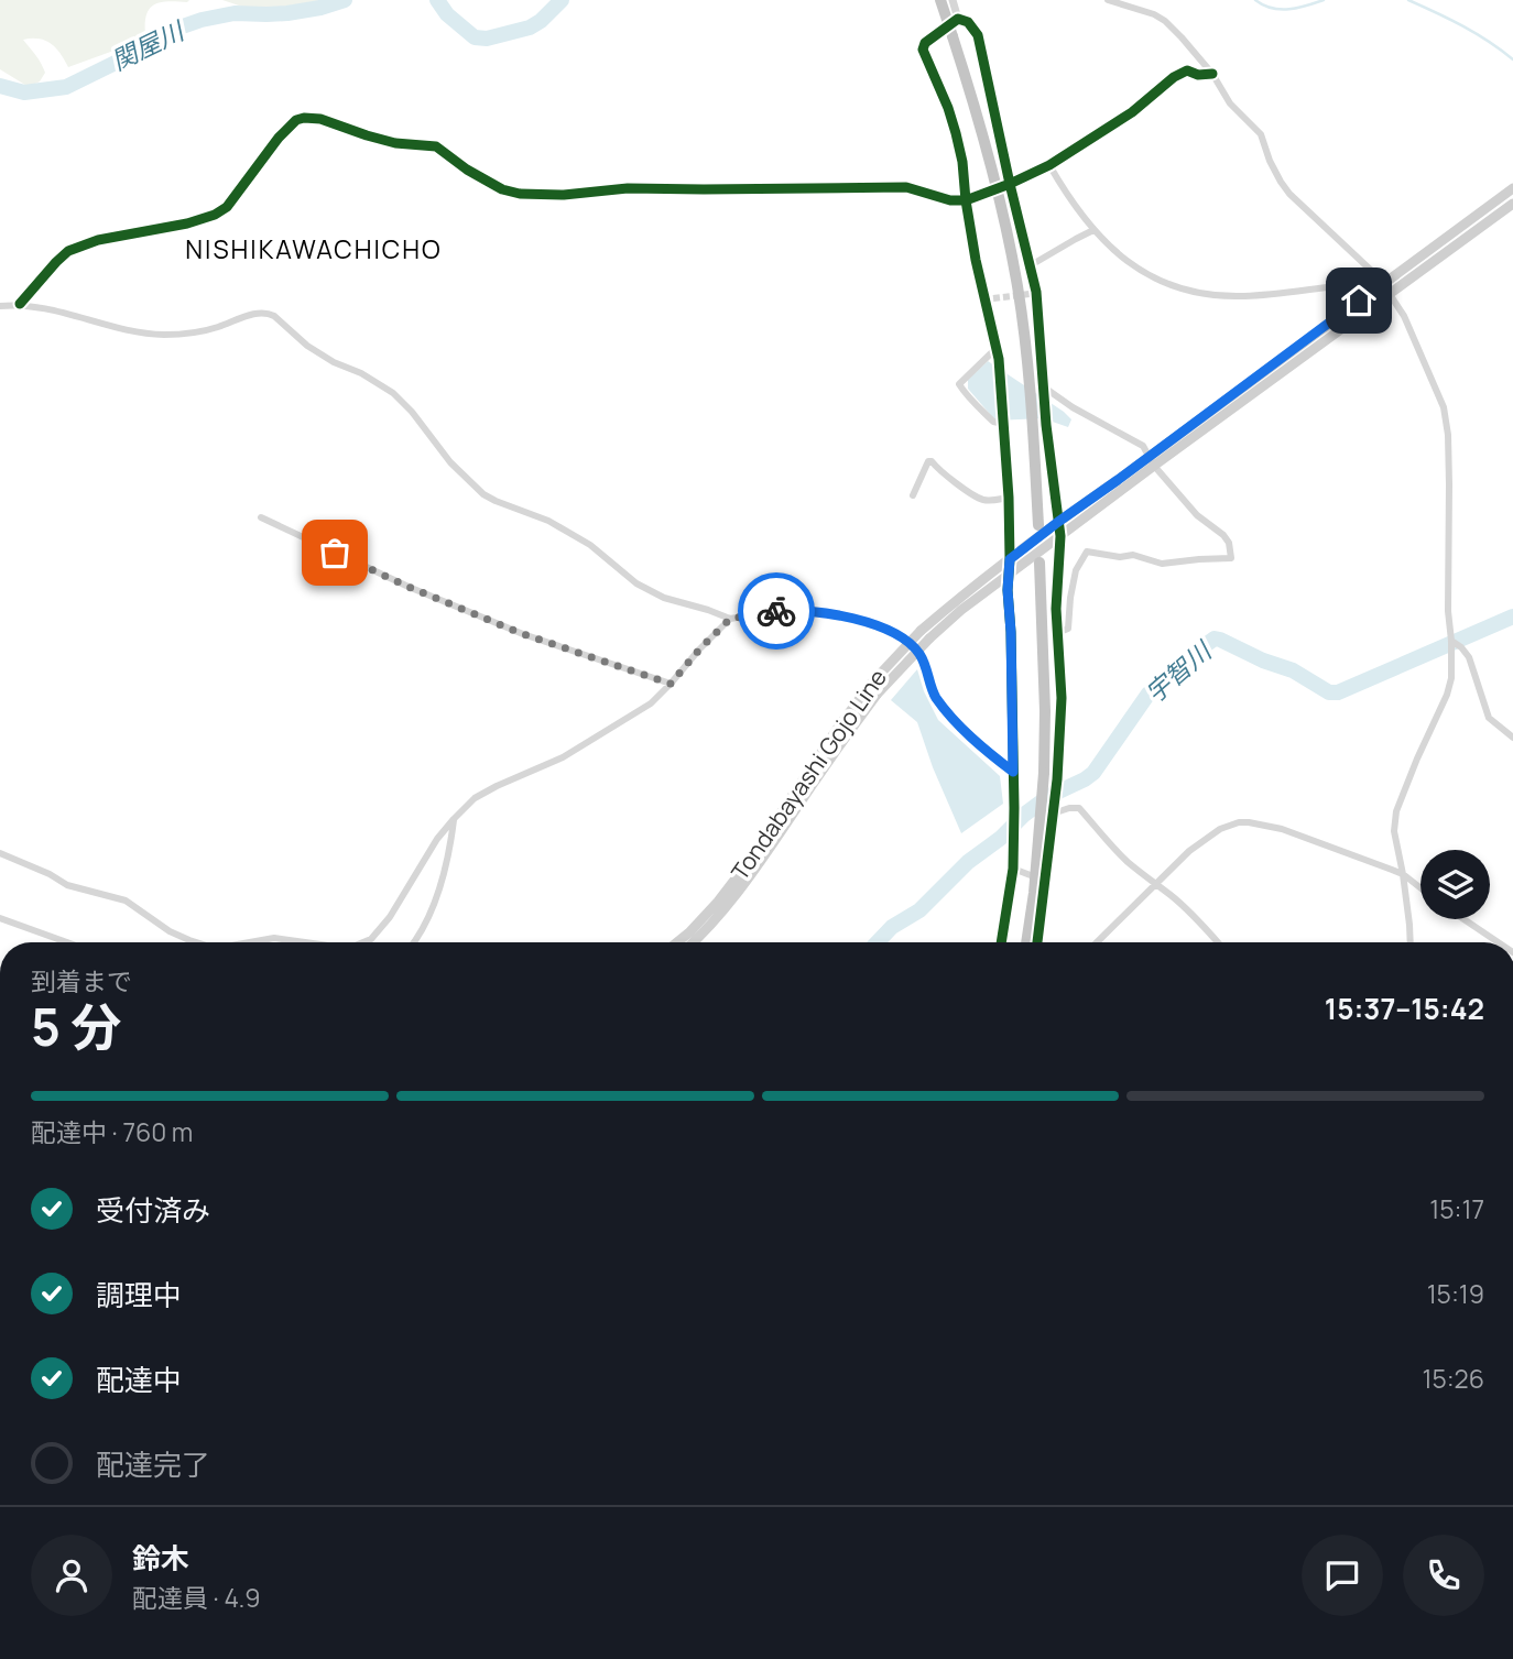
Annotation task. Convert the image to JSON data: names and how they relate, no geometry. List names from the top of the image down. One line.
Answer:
{"streets":{"main road":["Tondabayashi Gojo Line"]},"districts":["NISHIKAWACHICHO"],"water":["関屋川","宇智川"],"page":{"heading":["5 分","到着まで","15:37–15:42"],"panel":["鈴木","配達員 · 4.9"],"bar":"配達中 · 760 m","list":[["受付済み","15:17"],["調理中","15:19"],["配達中","15:26"],"配達完了"]}}
